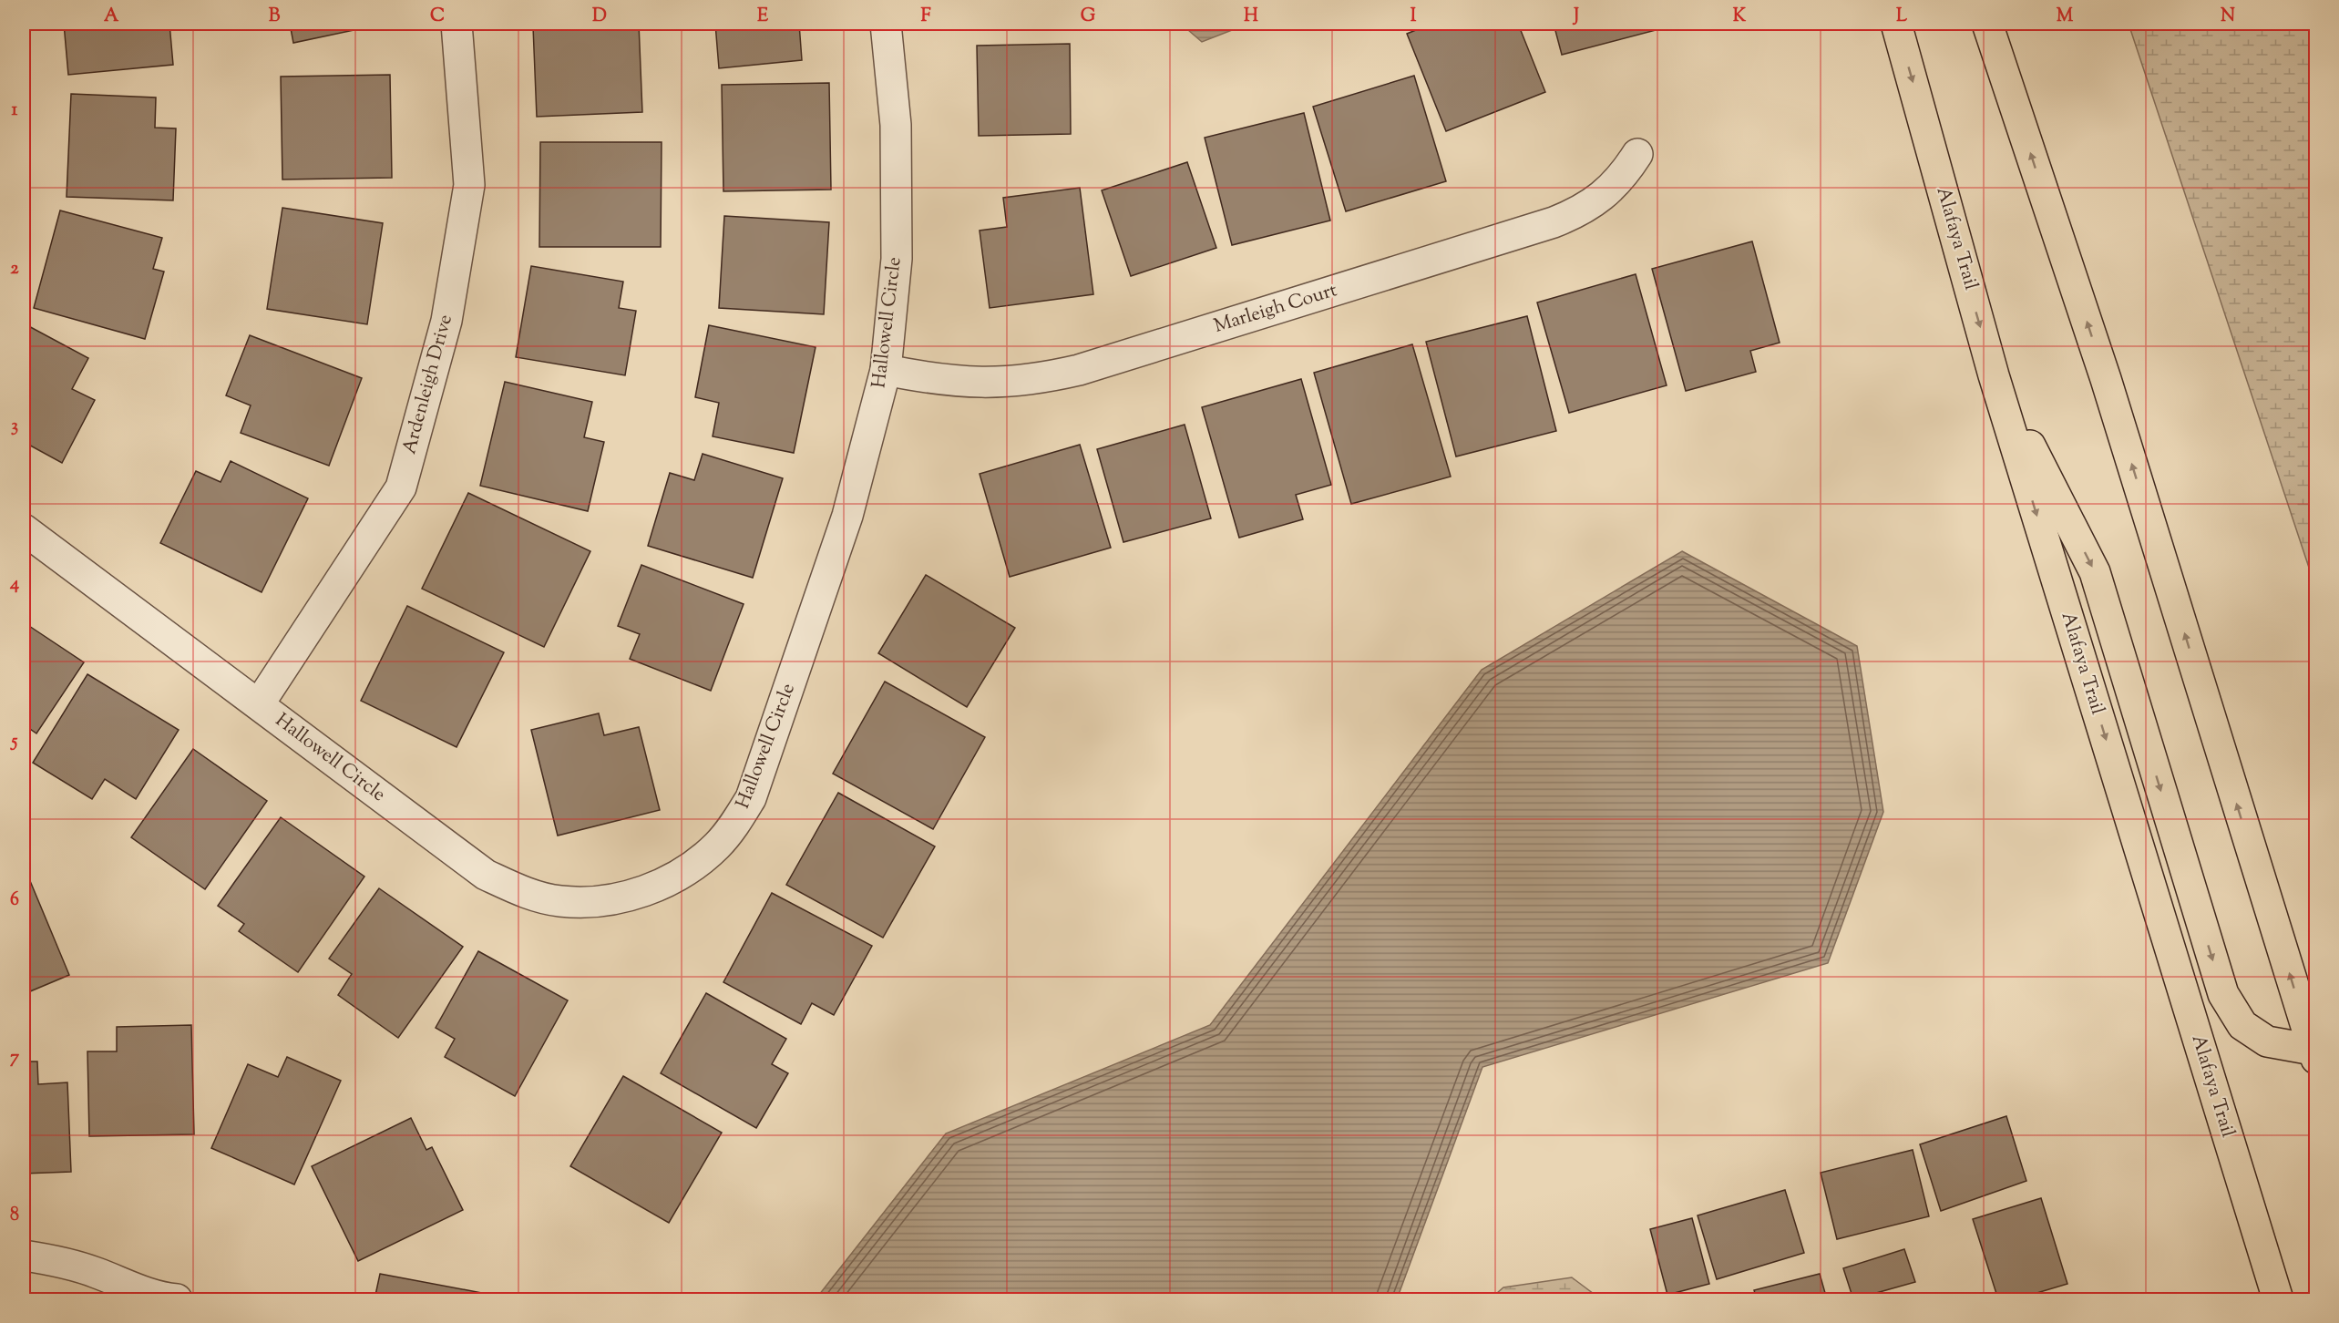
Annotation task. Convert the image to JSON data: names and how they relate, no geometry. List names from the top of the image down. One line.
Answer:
{"streets":{"main road":["Alafaya Trail"],"street":["Marleigh Court","Hallowell Circle","Ardenleigh Drive"]},"crossings":[["Marleigh Court","Hallowell Circle"],["Hallowell Circle","Ardenleigh Drive"]],"grid":{"columns":["A","B","C","D","E","F","G","H","I","J","K","L","M","N"],"rows":["1","2","3","4","5","6","7","8"]}}
